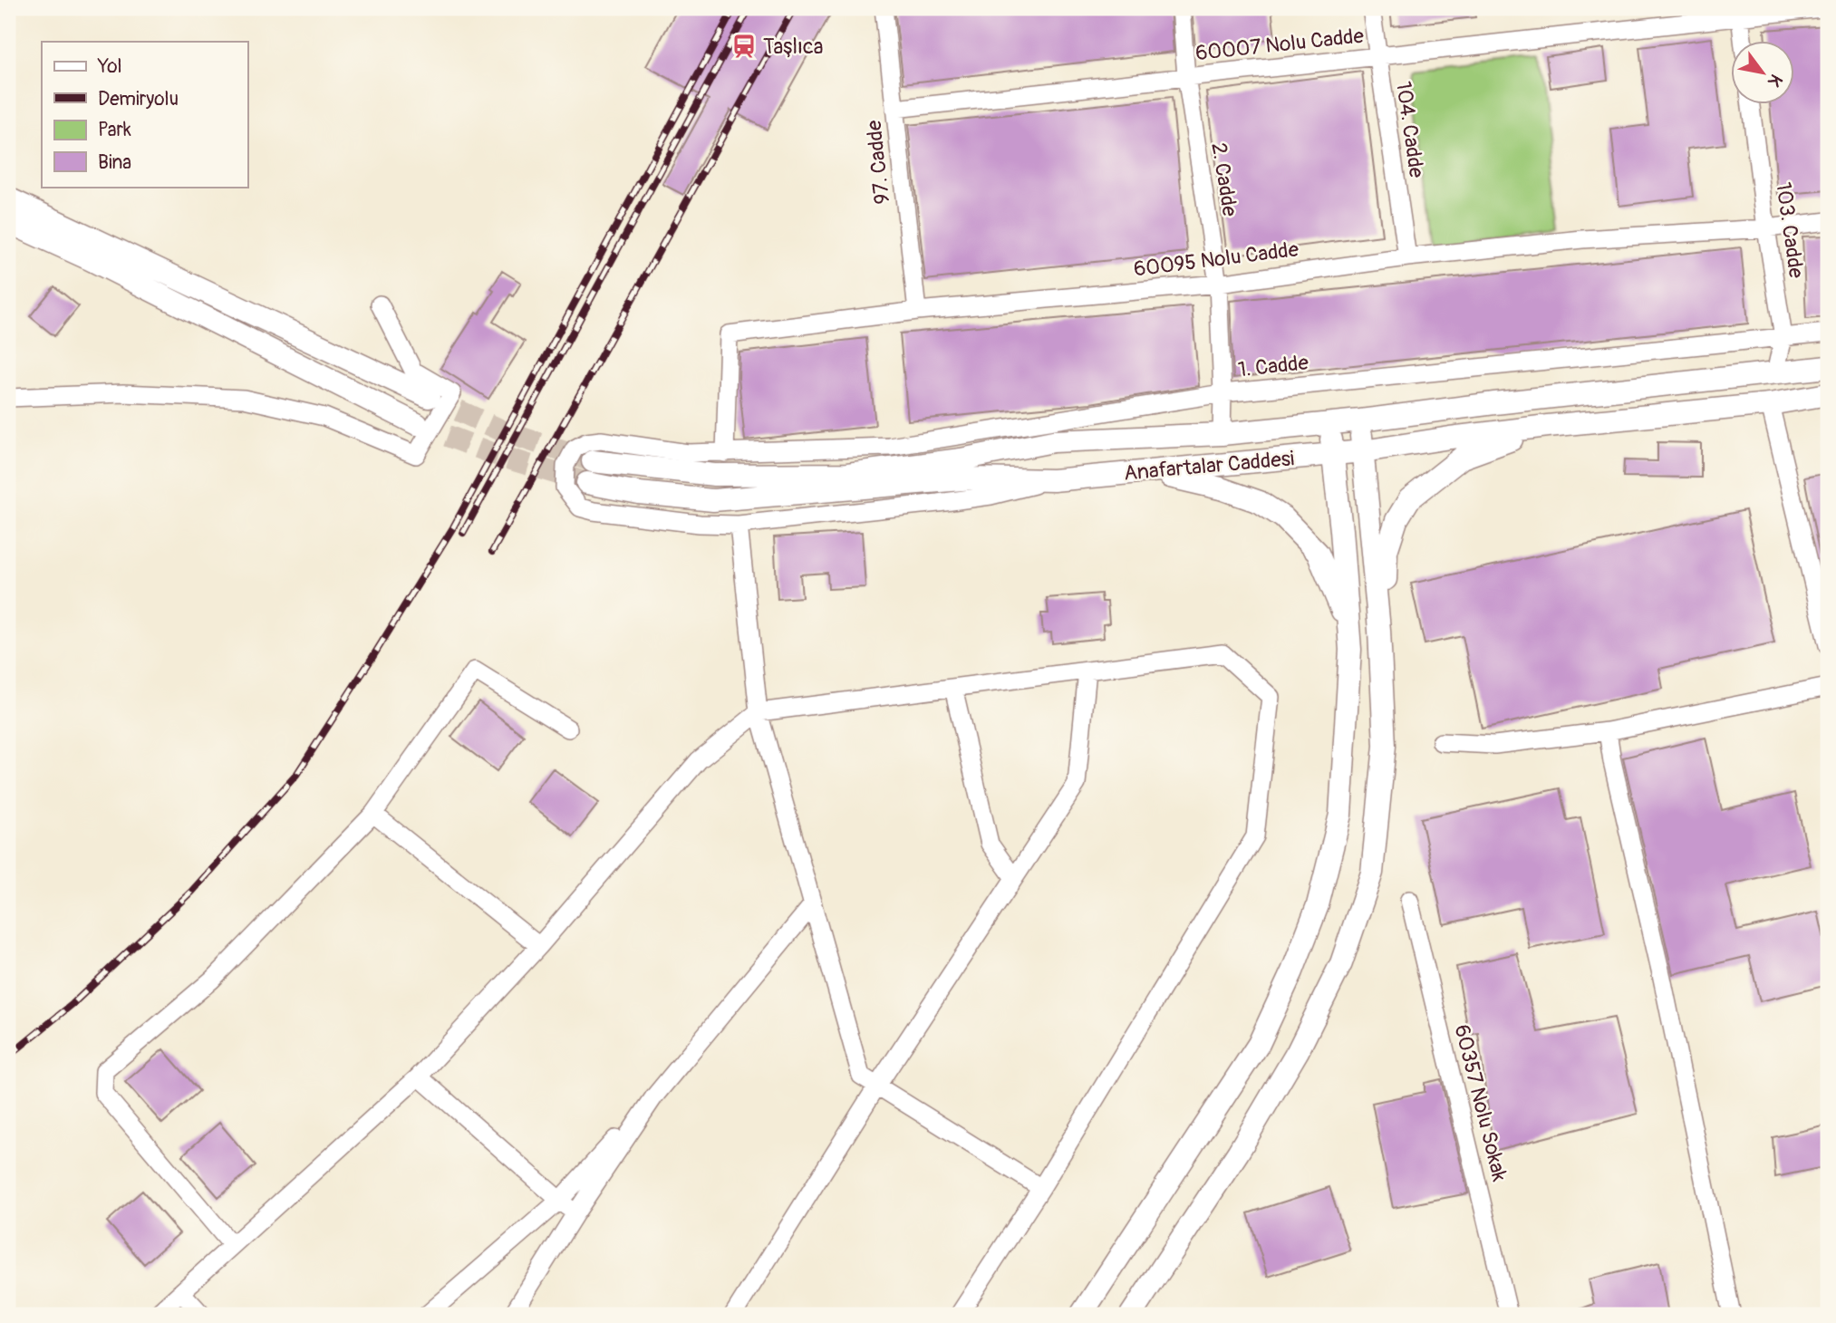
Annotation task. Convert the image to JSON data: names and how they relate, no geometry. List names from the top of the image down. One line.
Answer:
{"streets":{"main road":["Anafartalar Caddesi"],"street":["60007 Nolu Cadde","104. Cadde","97. Cadde","2. Cadde","103. Cadde","60095 Nolu Cadde","1. Cadde","60357 Nolu Sokak"]},"crossings":[["60007 Nolu Cadde","104. Cadde"],["60007 Nolu Cadde","97. Cadde"],["60007 Nolu Cadde","2. Cadde"],["104. Cadde","60095 Nolu Cadde"],["97. Cadde","60095 Nolu Cadde"],["2. Cadde","60095 Nolu Cadde"],["2. Cadde","1. Cadde"],["2. Cadde","Anafartalar Caddesi"],["103. Cadde","60095 Nolu Cadde"],["103. Cadde","1. Cadde"],["103. Cadde","Anafartalar Caddesi"],["60095 Nolu Cadde","1. Cadde"]],"places":{"station":["Taşlıca"]},"legend":["Yol","Demiryolu","Park","Bina"],"north":"bottom right"}
